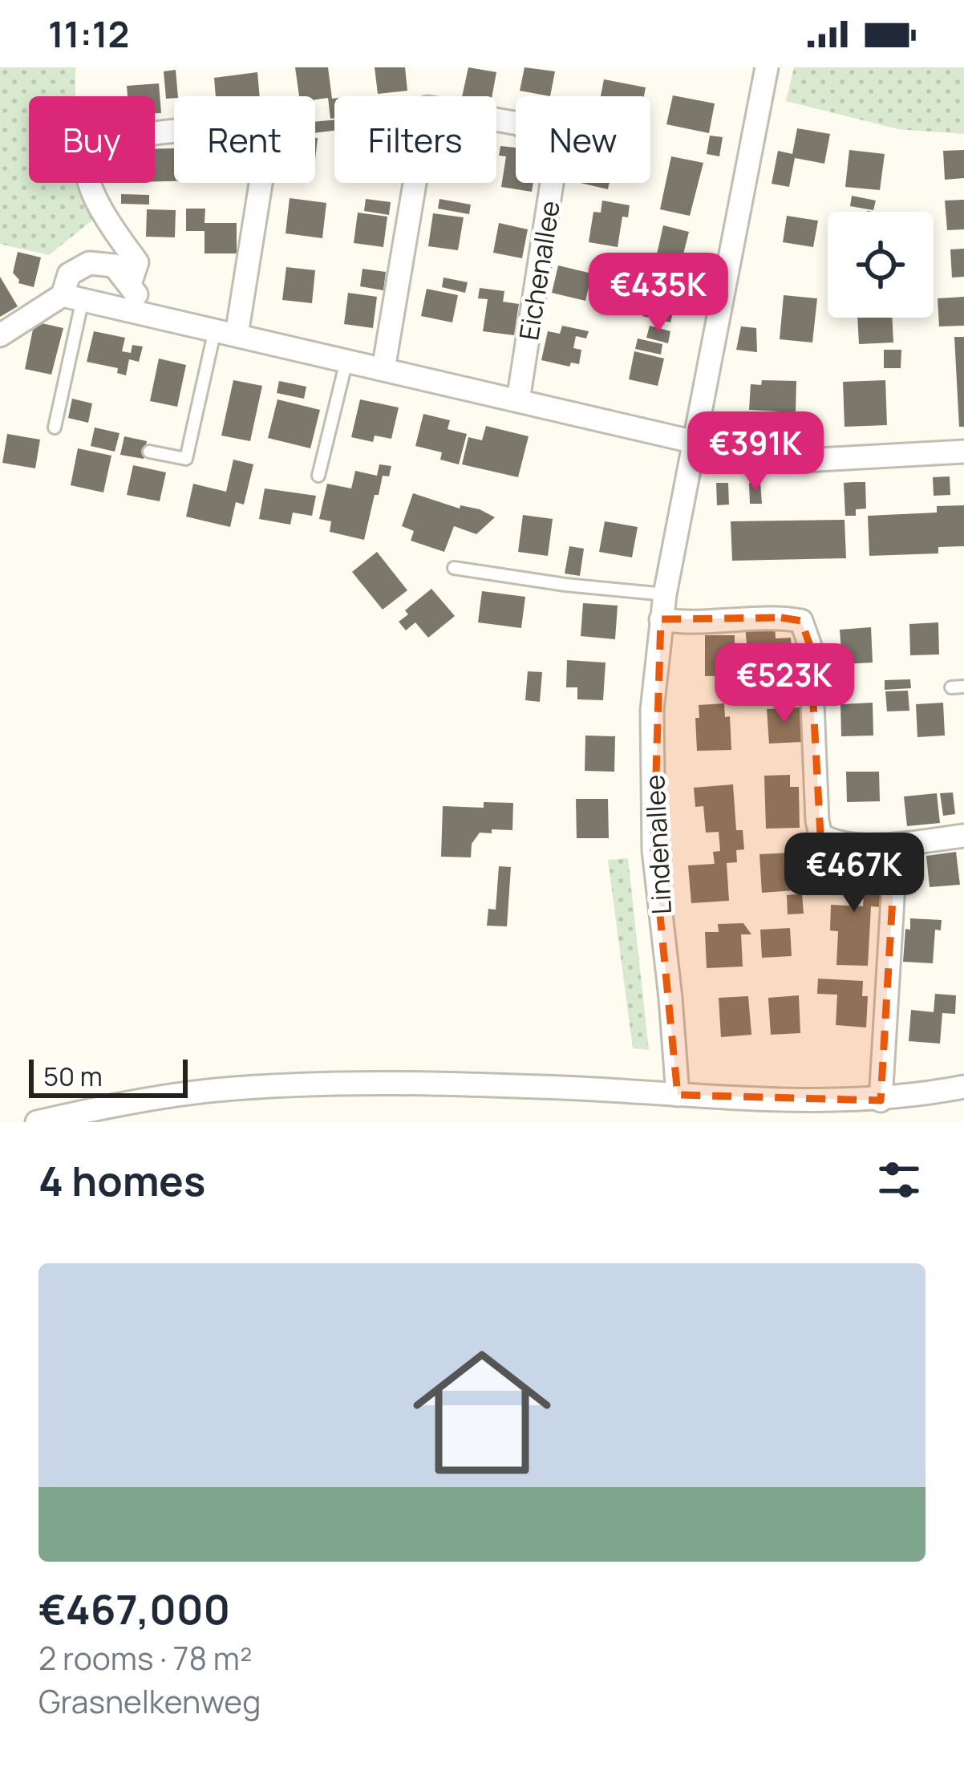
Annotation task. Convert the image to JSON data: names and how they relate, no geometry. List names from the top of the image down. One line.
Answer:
{"streets":{"street":["Eichenallee","Lindenallee"]},"scale_bar":"50 m","page":{"status":"11:12","chip":["Buy","Rent","Filters","New"],"price":["€435K","€391K","€523K","€467K"],"scale":"50 m","heading":"4 homes","list":[{"name":"€467,000","note":"2 rooms · 78 m² · Grasnelkenweg"}]}}
